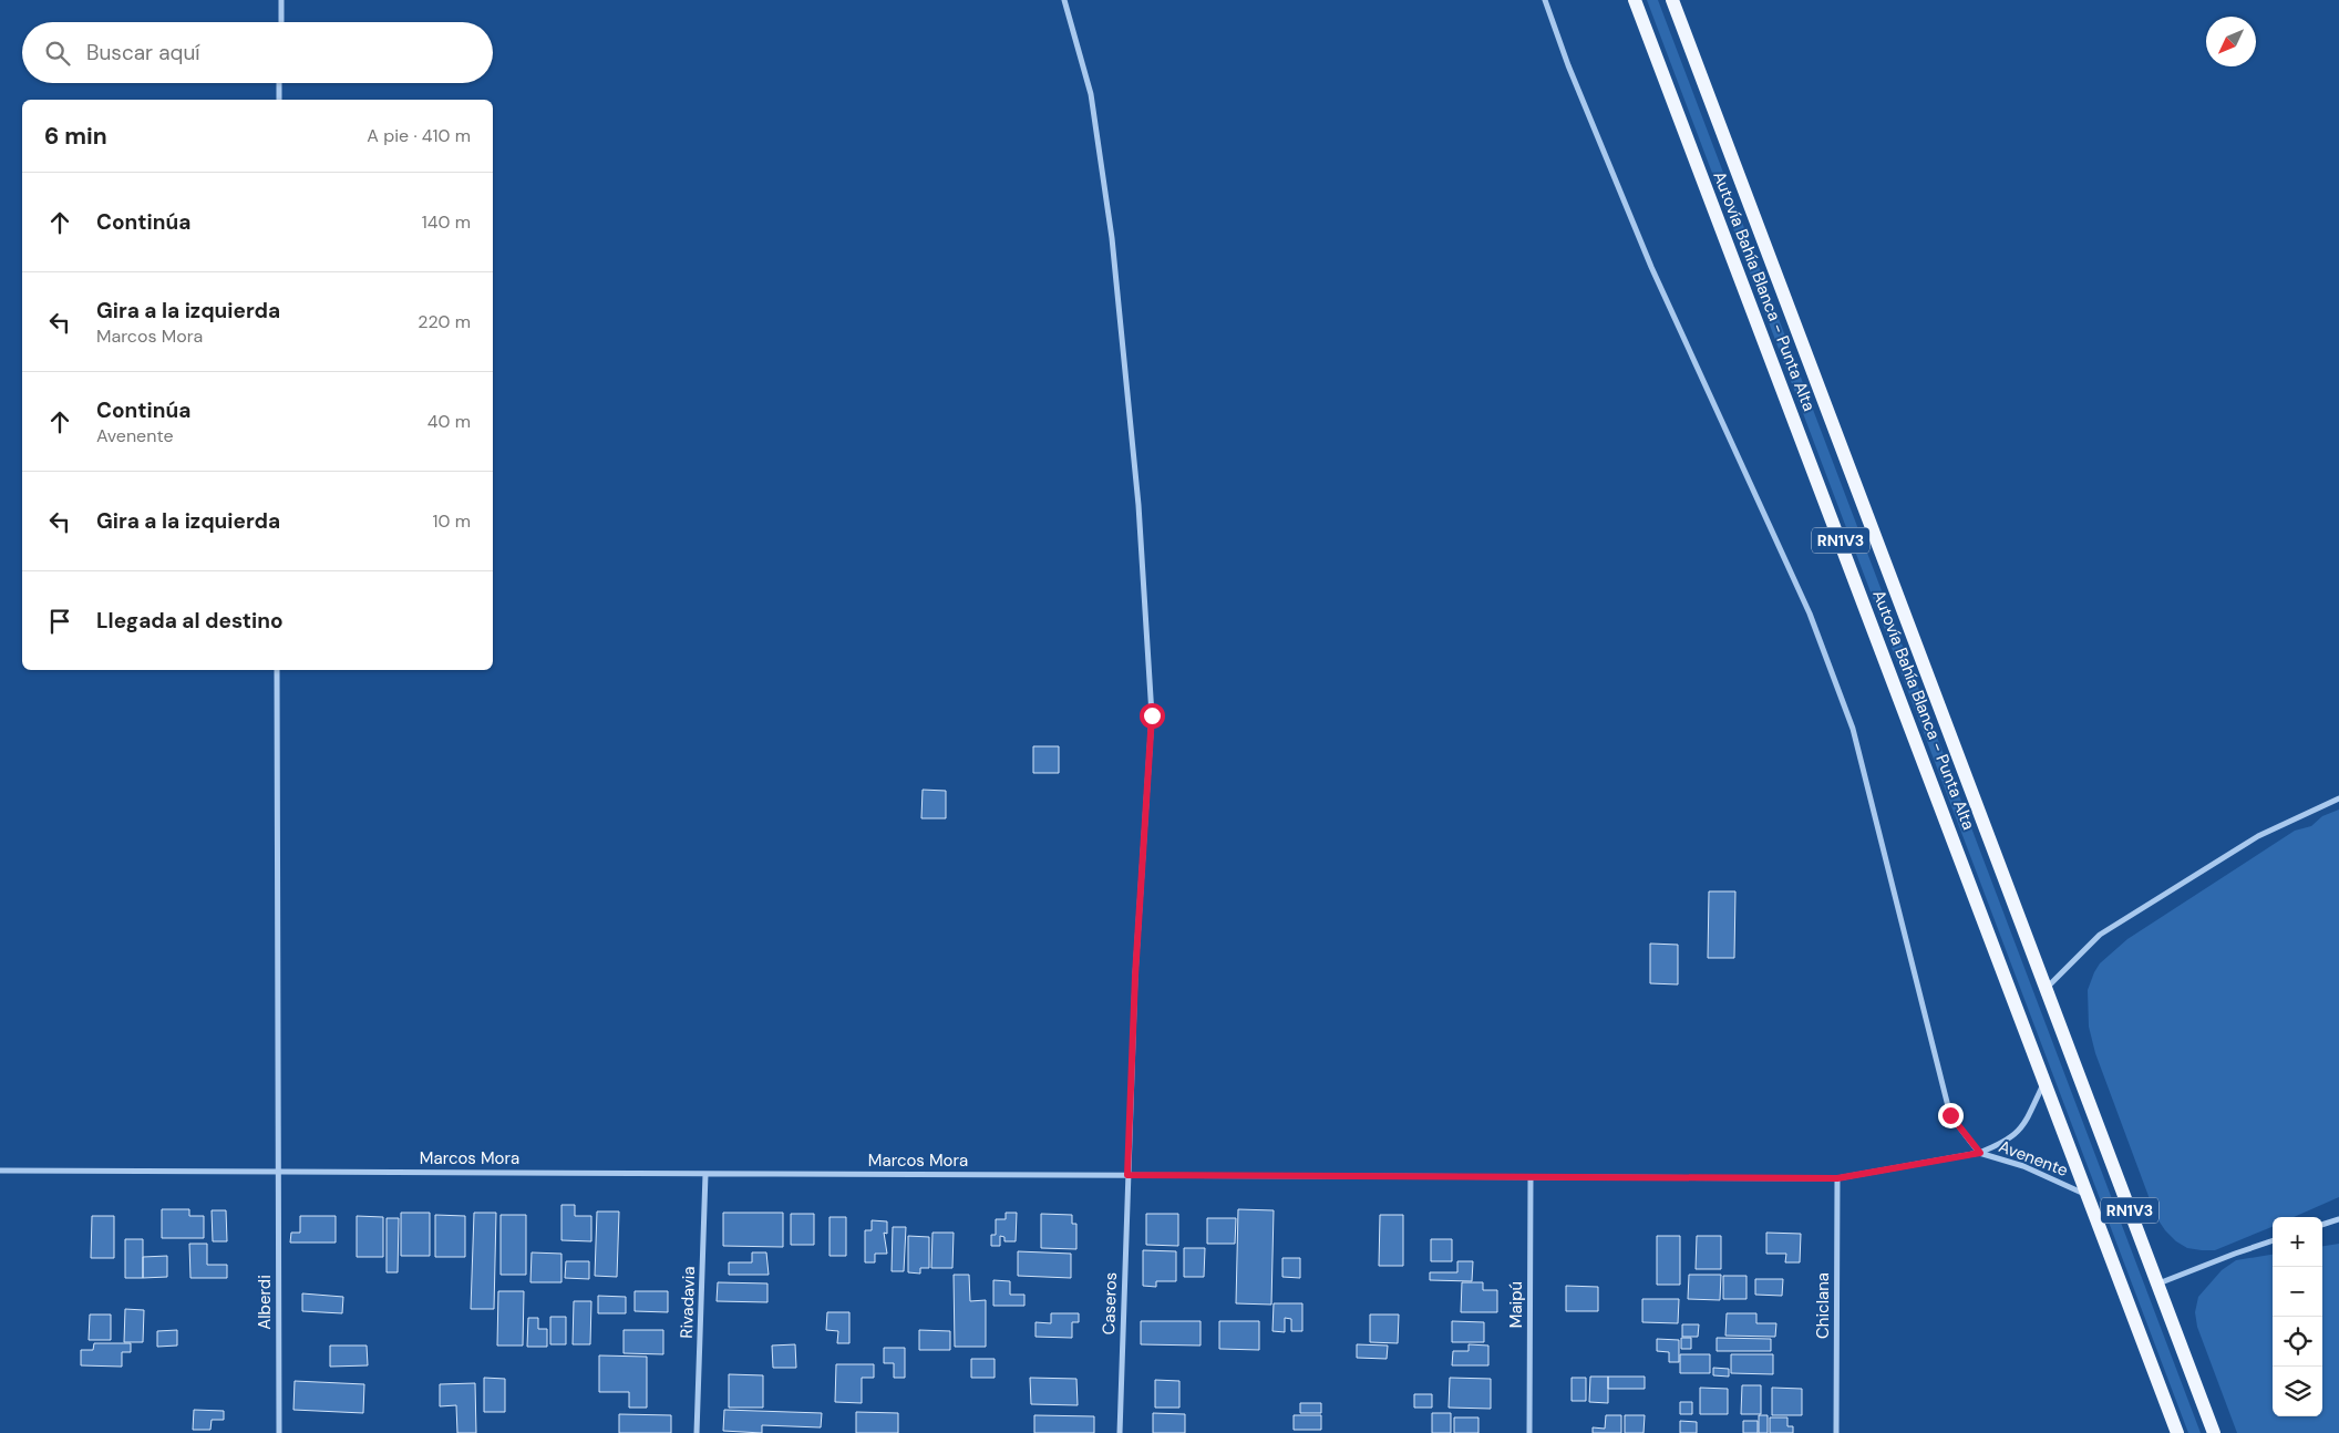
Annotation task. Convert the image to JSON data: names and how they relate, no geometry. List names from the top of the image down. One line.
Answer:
{"streets":{"main road":["Autovía Bahía Blanca - Punta Alta","RN1V3"],"street":["Marcos Mora","Avenente","Alberdi","Rivadavia","Caseros","Maipú","Chiclana"]},"crossings":[["Autovía Bahía Blanca - Punta Alta","Avenente"],["Marcos Mora","Avenente"],["Marcos Mora","Alberdi"],["Marcos Mora","Rivadavia"],["Marcos Mora","Caseros"],["Marcos Mora","Maipú"],["Marcos Mora","Chiclana"],["Avenente","Chiclana"]],"north":"bottom left","page":{"search":"Buscar aquí","heading":["6 min","A pie · 410 m"],"list":[["Continúa","140 m"],["Gira a la izquierda","Marcos Mora","220 m"],["Continúa","Avenente","40 m"],["Gira a la izquierda","10 m"],"Llegada al destino"],"map_buttons":["+","−"]}}
